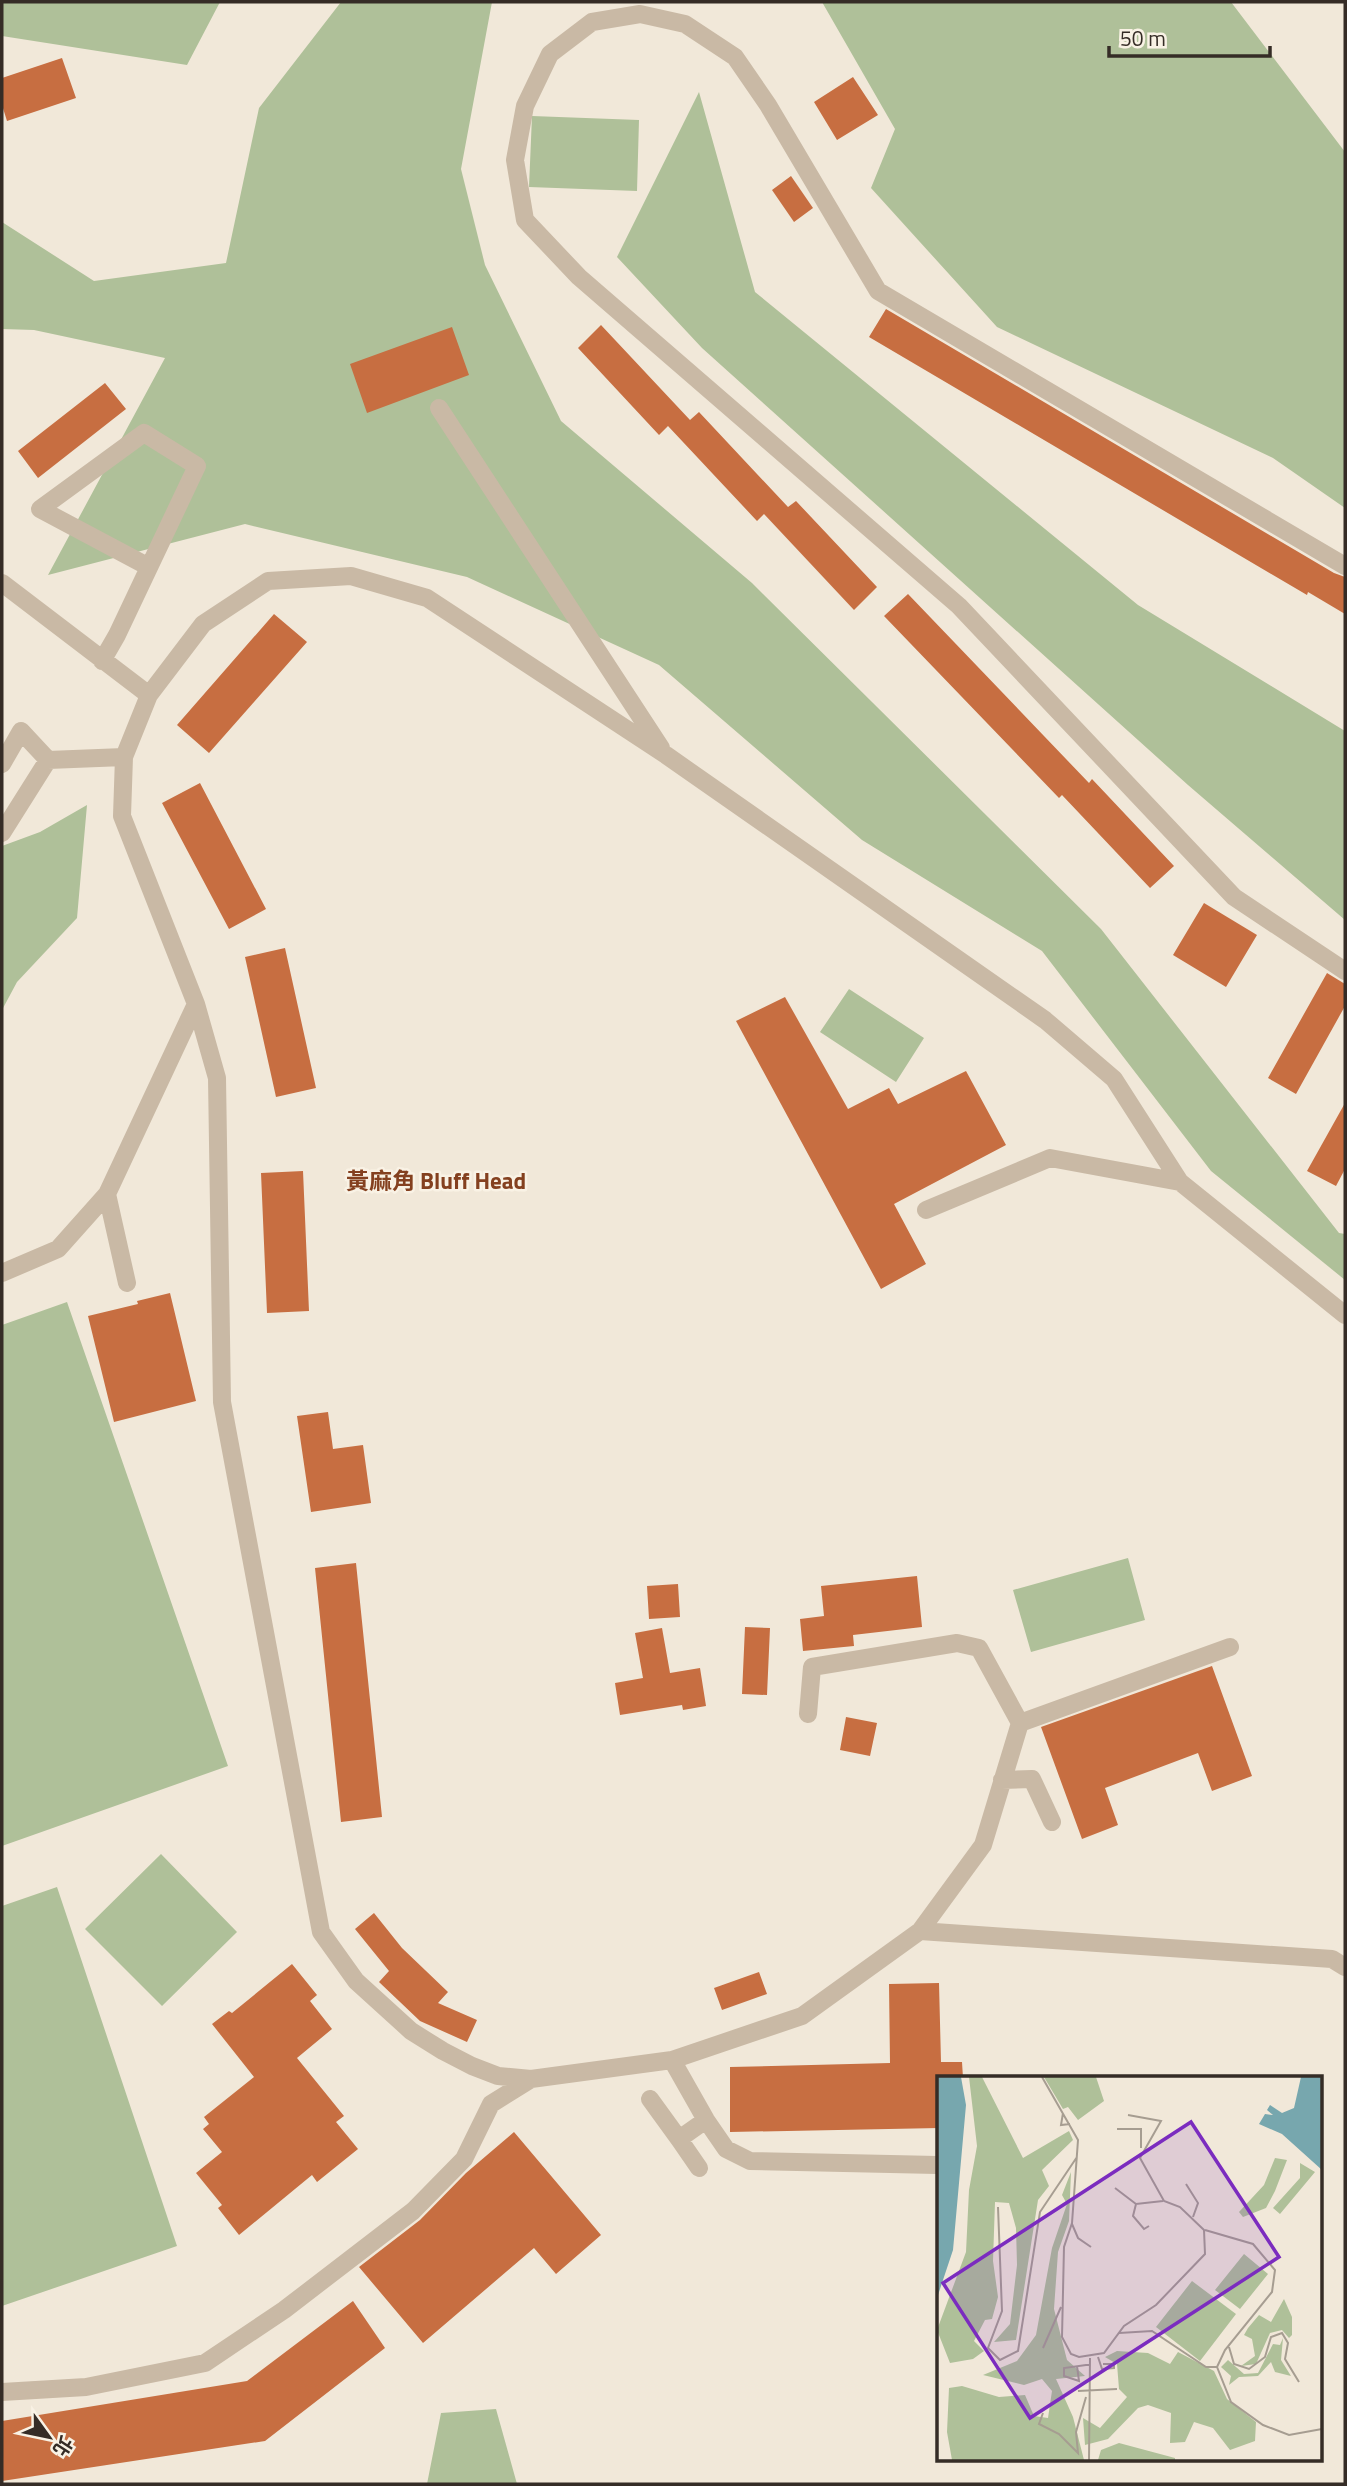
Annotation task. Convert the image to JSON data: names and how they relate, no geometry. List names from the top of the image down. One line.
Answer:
{"districts":["黃麻角 Bluff Head"],"scale_bar":"50 m","north":"bottom right"}
